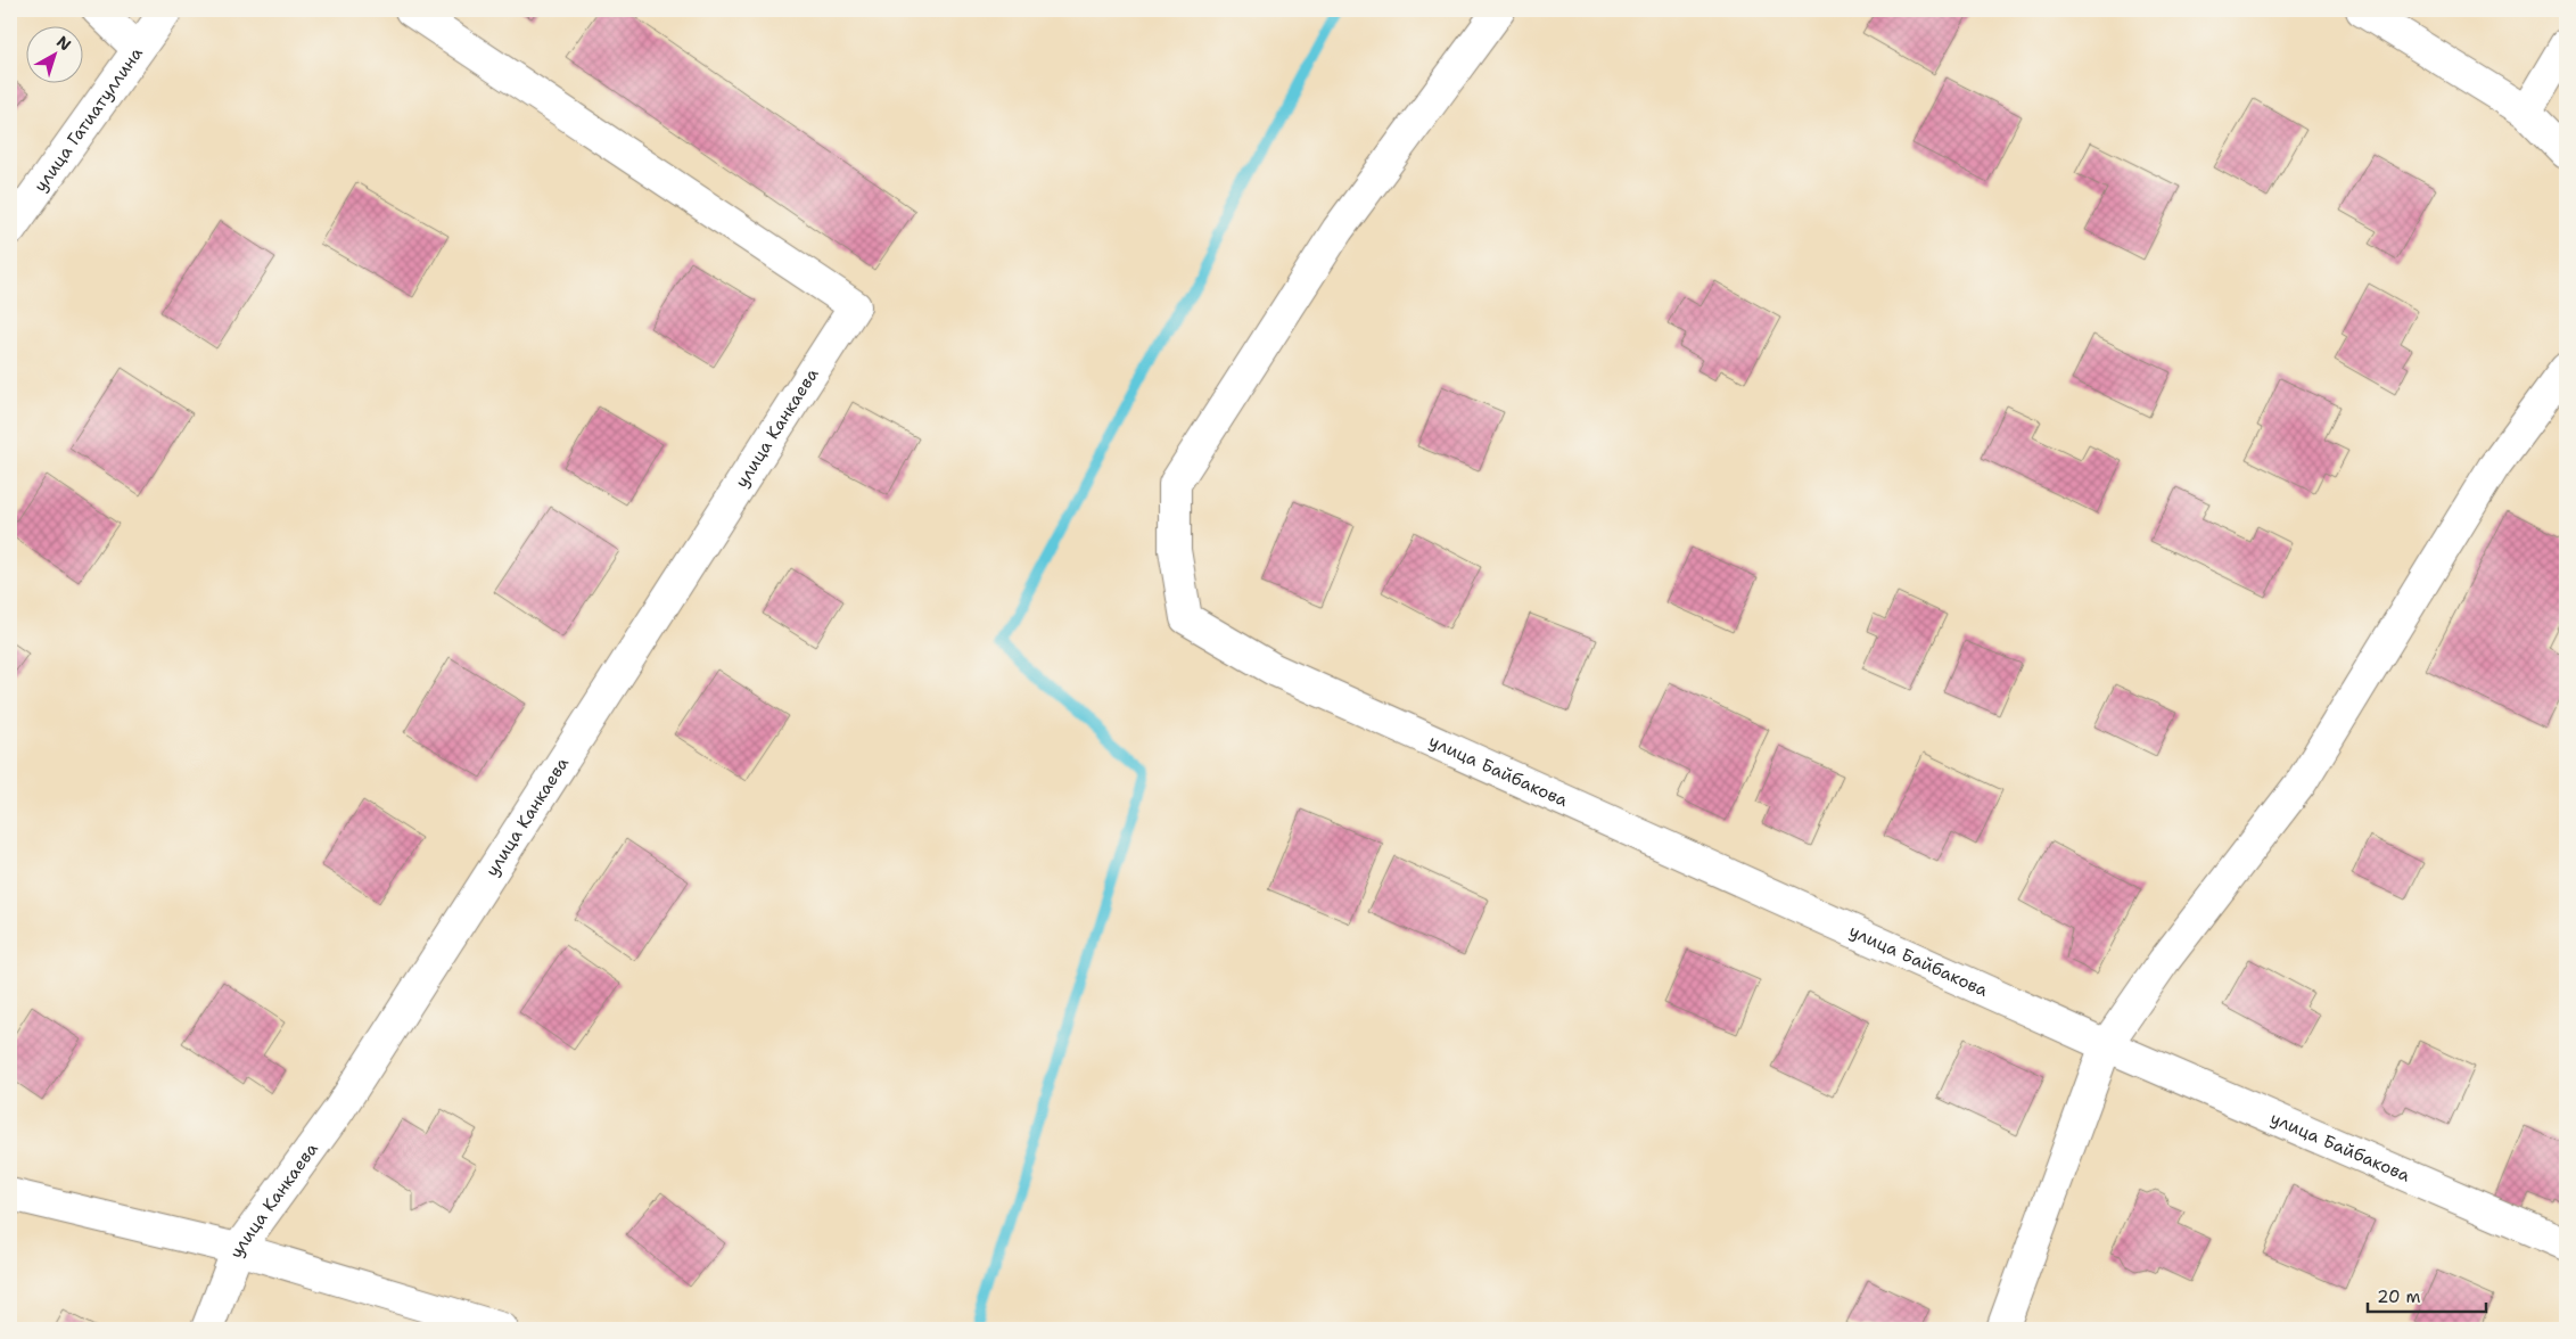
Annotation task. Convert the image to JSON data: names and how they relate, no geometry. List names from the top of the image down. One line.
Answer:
{"streets":{"street":["улица Гатиатуллина","улица Канкаева","улица Байбакова"]},"scale_bar":"20 m","north":"top right"}
